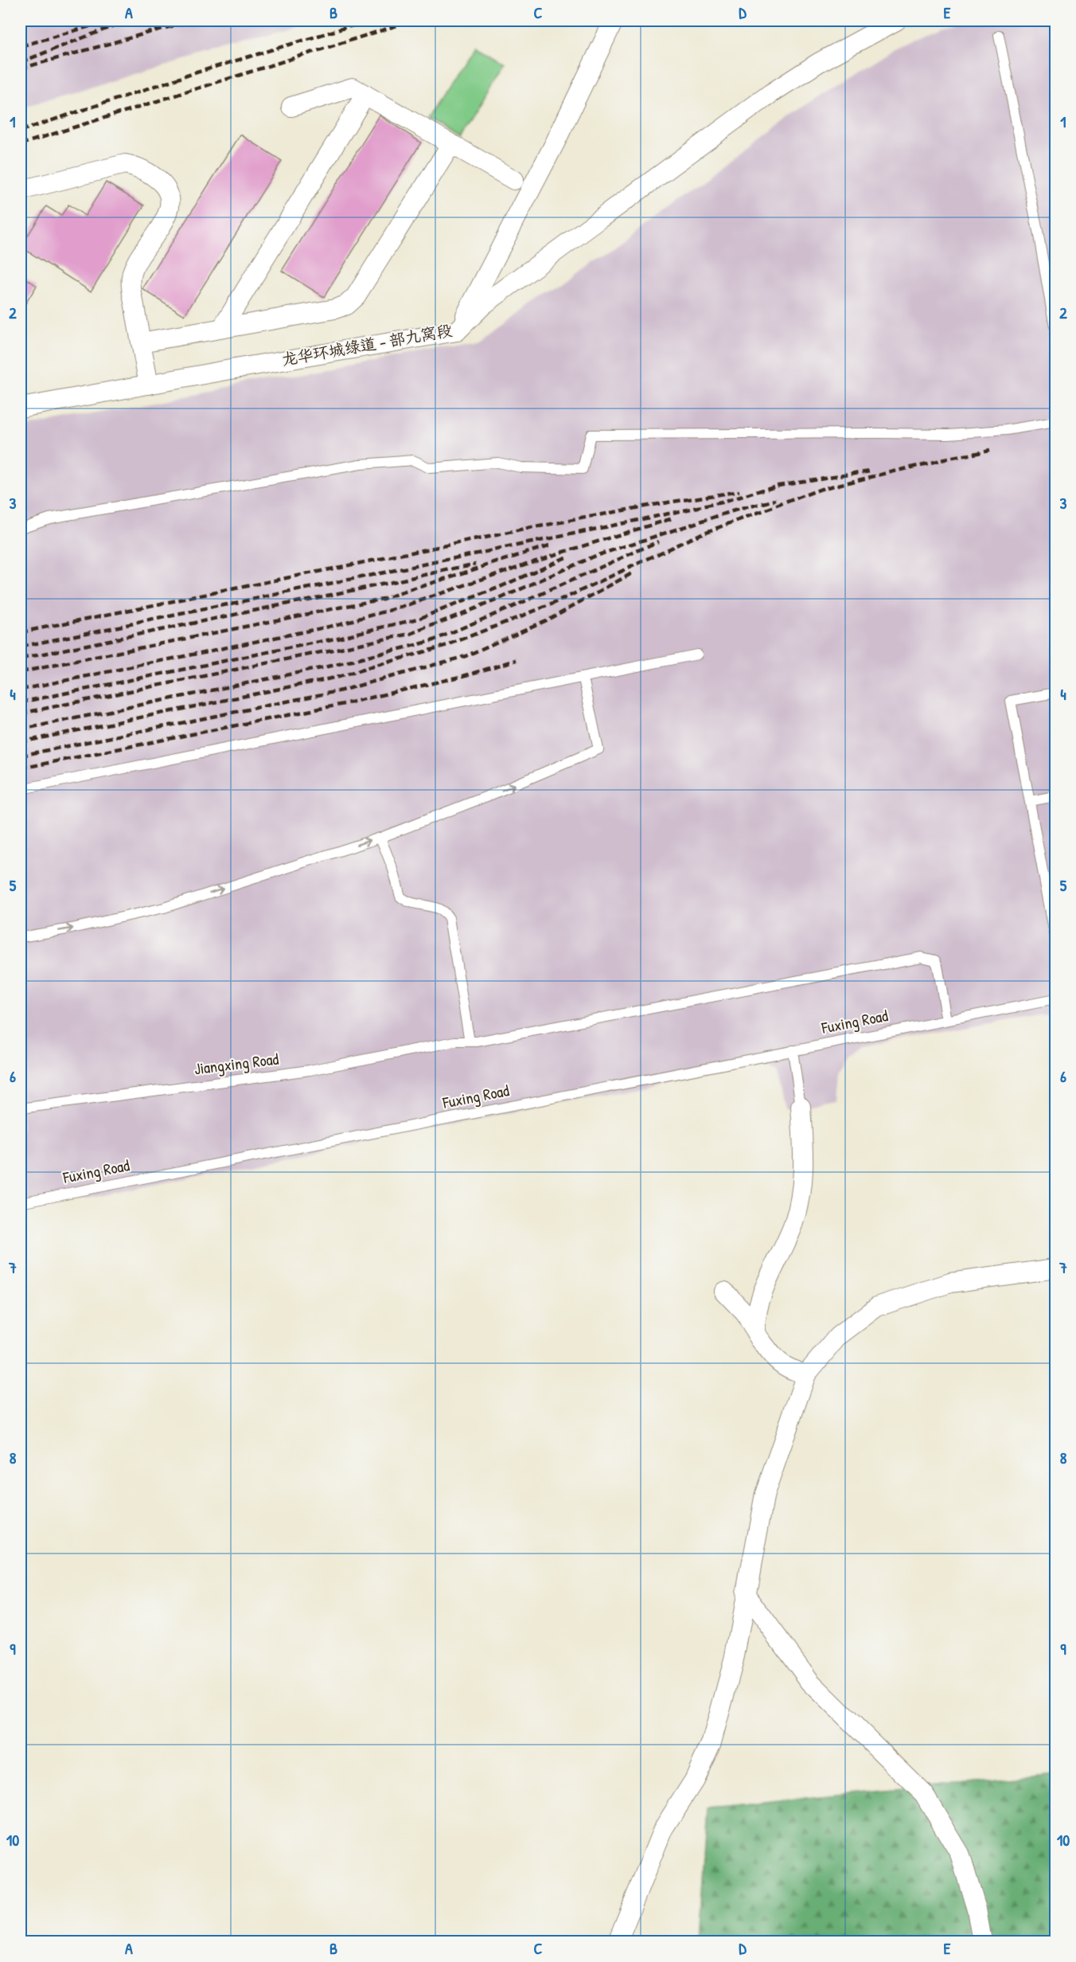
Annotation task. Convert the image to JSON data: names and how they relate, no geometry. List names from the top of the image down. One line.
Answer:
{"streets":{"street":["龙华环城绿道 - 部九窝段"],"lane":["Fuxing Road","Jiangxing Road"]},"crossings":[["Fuxing Road","Jiangxing Road"]],"grid":{"columns":["A","B","C","D","E"],"rows":["1","2","3","4","5","6","7","8","9","10"]}}
